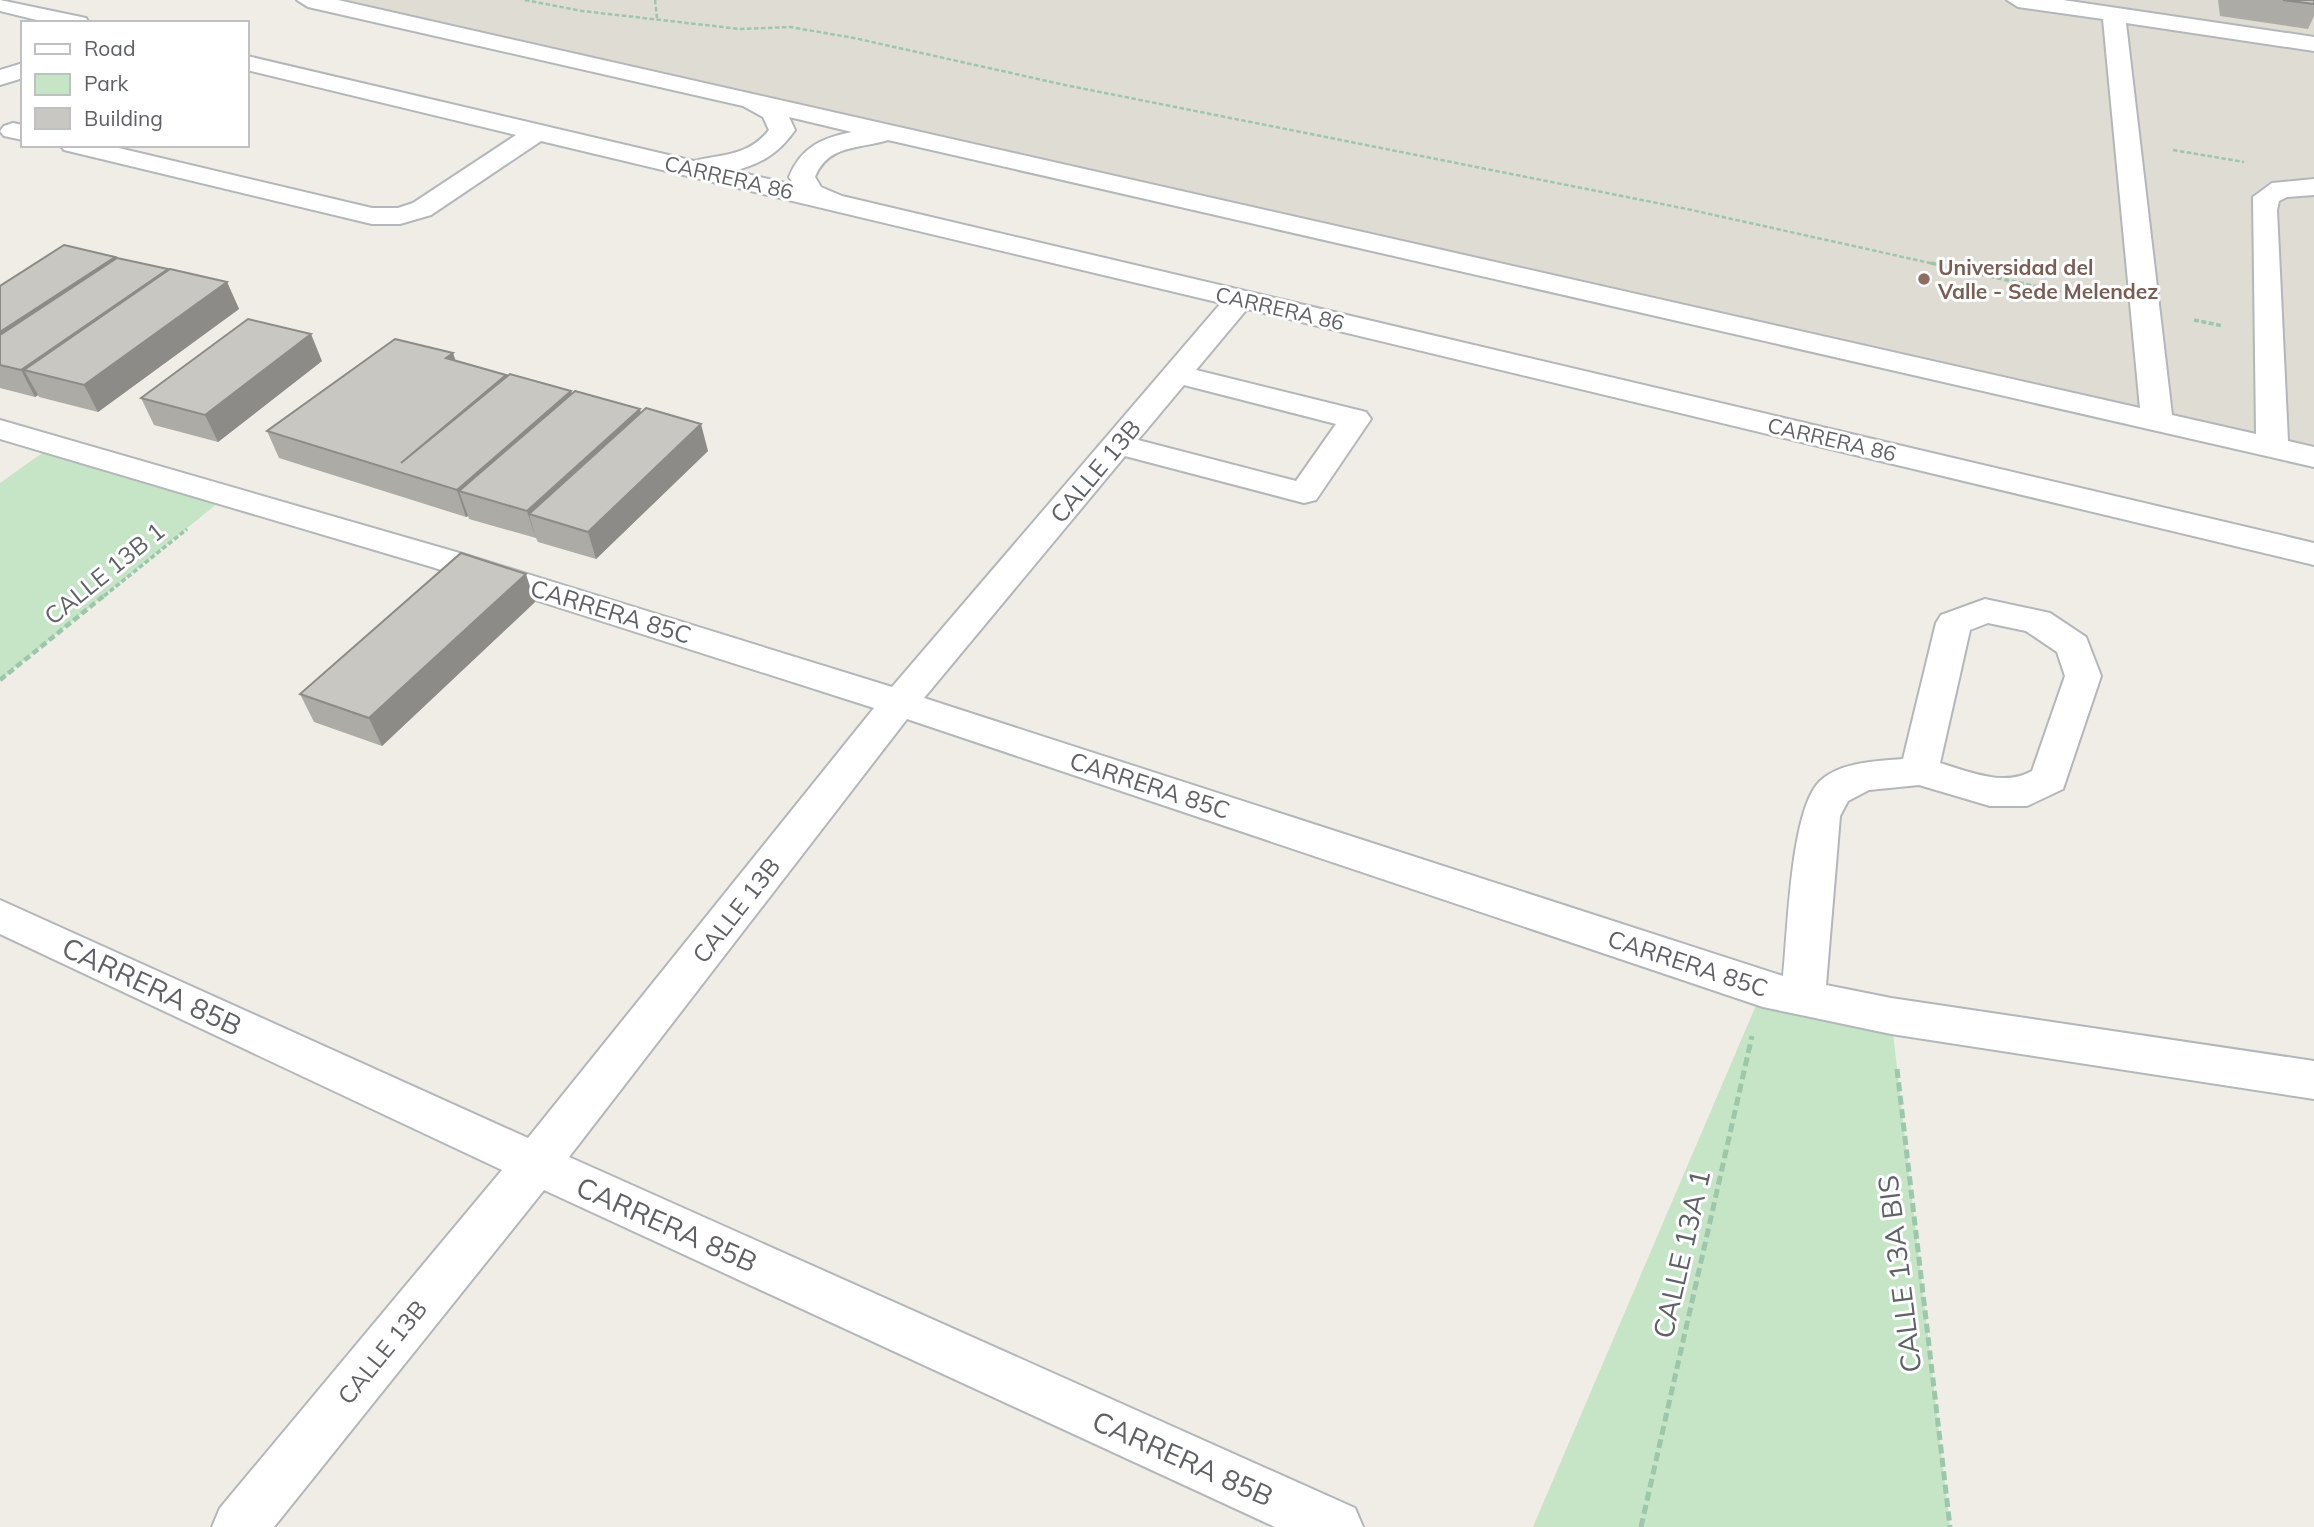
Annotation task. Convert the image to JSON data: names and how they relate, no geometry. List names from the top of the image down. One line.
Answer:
{"streets":{"street":["CARRERA 86","CALLE 13B","CARRERA 85C","CARRERA 85B"],"path":["CALLE 13B 1","CALLE 13A 1","CALLE 13A BIS"]},"crossings":[["CARRERA 86","CALLE 13B"],["CALLE 13B","CARRERA 85C"],["CALLE 13B","CARRERA 85B"],["CALLE 13B 1","CARRERA 85C"],["CARRERA 85C","CALLE 13A 1"],["CARRERA 85C","CALLE 13A BIS"]],"places":["Universidad del Valle - Sede Melendez"],"legend":["Road","Park","Building"]}
